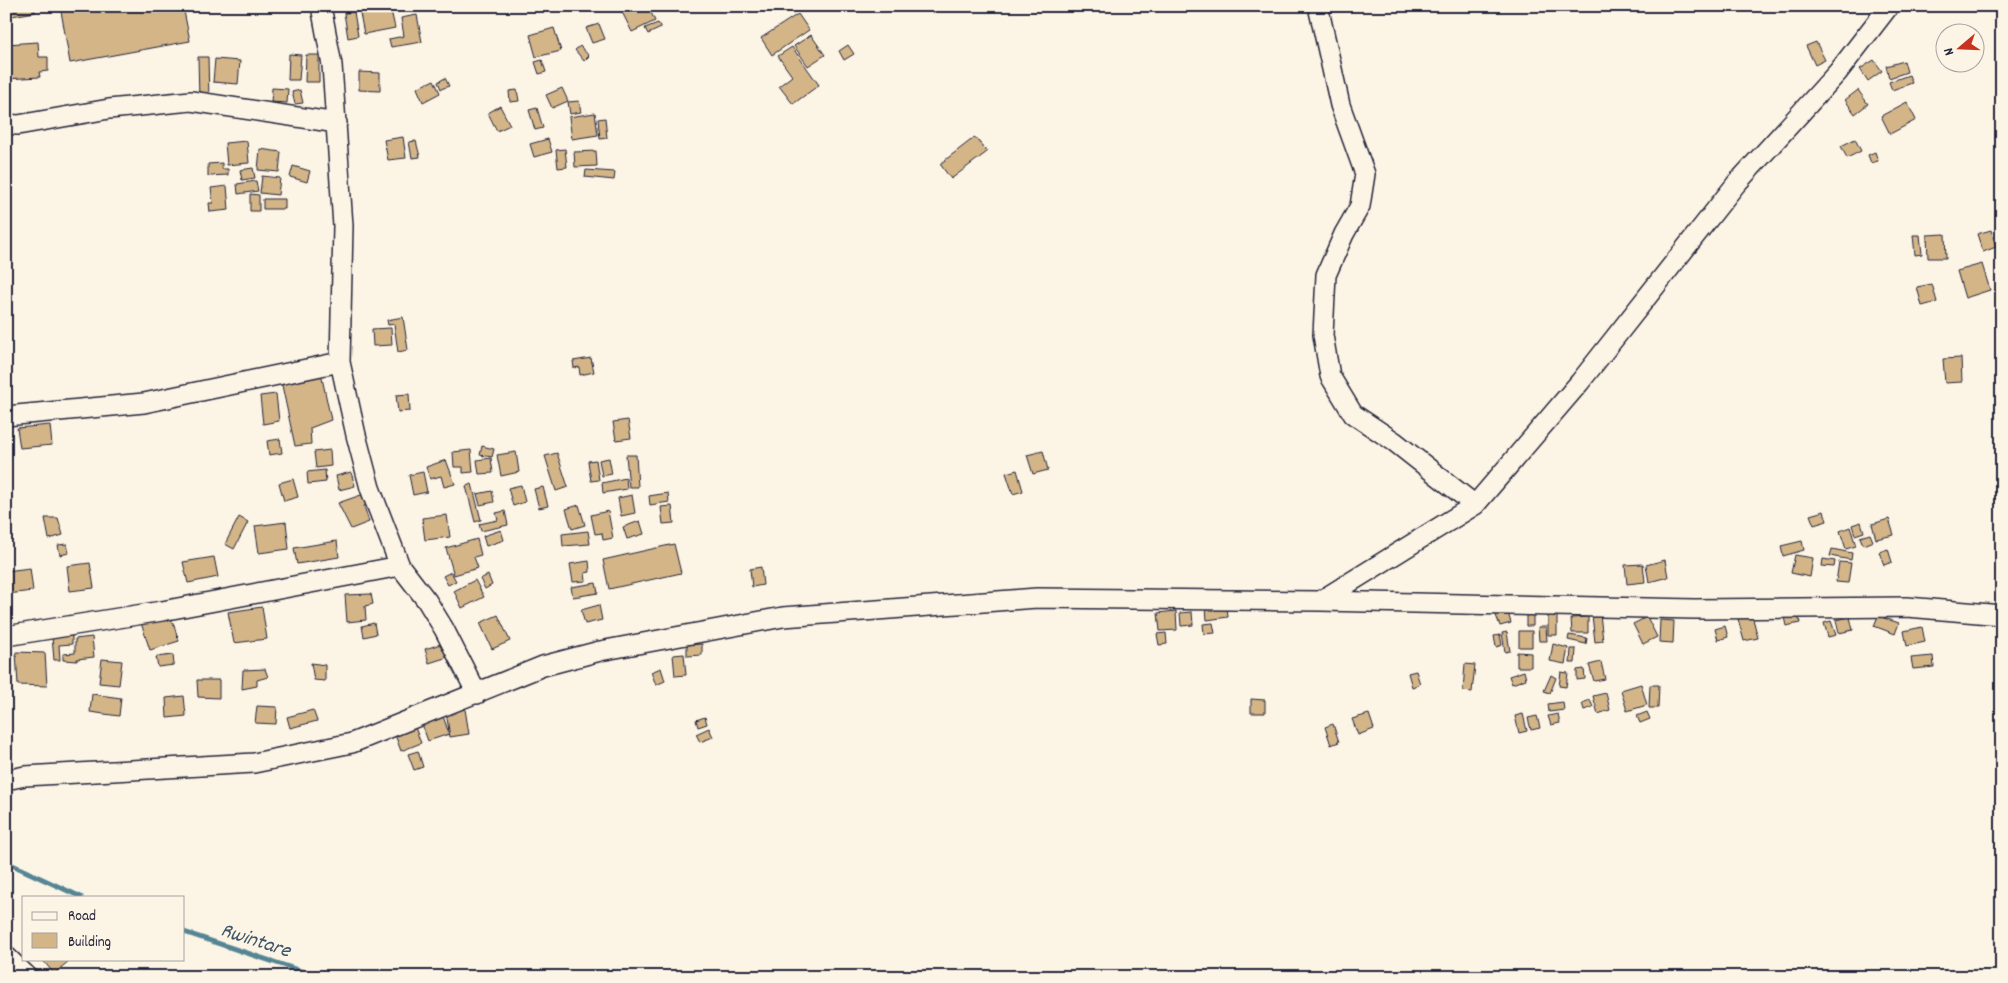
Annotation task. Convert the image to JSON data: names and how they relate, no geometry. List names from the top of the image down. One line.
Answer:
{"water":["Rwintare"],"legend":["Road","Building"],"north":"left"}
